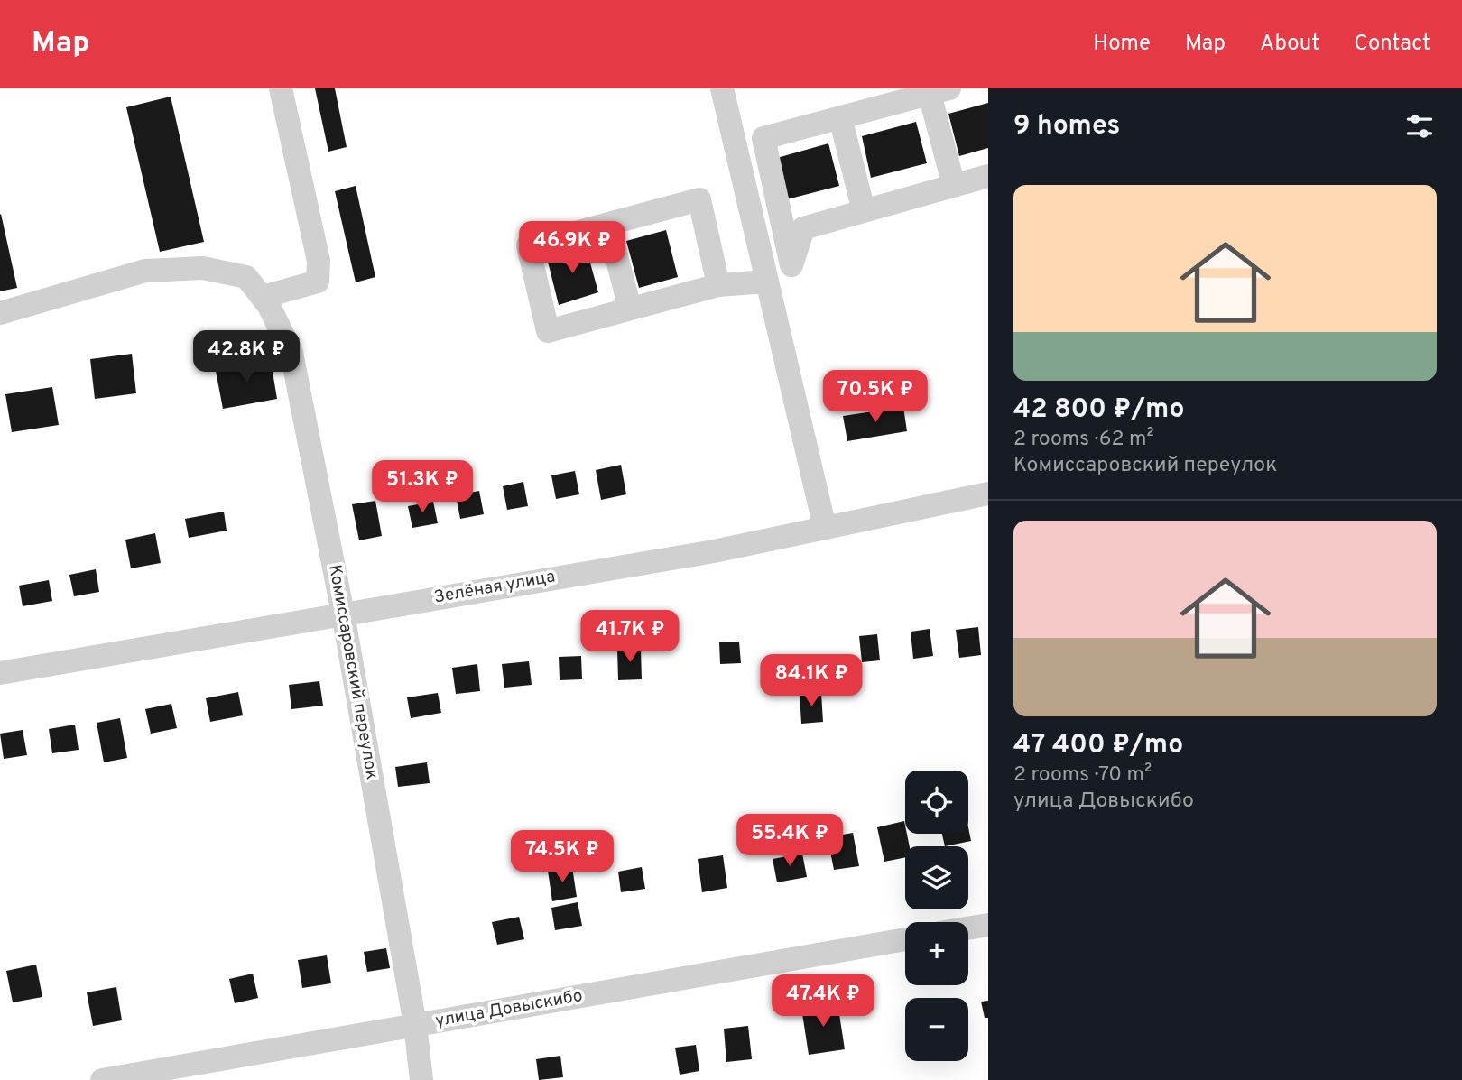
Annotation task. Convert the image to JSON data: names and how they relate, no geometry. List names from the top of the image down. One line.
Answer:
{"streets":{"street":["Зелёная улица","Комиссаровский переулок","улица Довыскибо"]},"crossings":[["Зелёная улица","Комиссаровский переулок"],["Комиссаровский переулок","улица Довыскибо"]],"page":{"header":"Map","nav":["Home","Map","About","Contact"],"heading":"9 homes","list":[{"name":"42 800 ₽/mo","note":"2 rooms · 62 m² · Комиссаровский переулок"},{"name":"47 400 ₽/mo","note":"2 rooms · 70 m² · улица Довыскибо"}],"price":["46.9K ₽","42.8K ₽","70.5K ₽","51.3K ₽","41.7K ₽","84.1K ₽","55.4K ₽","74.5K ₽","47.4K ₽"],"map_buttons":["+","−"]}}
